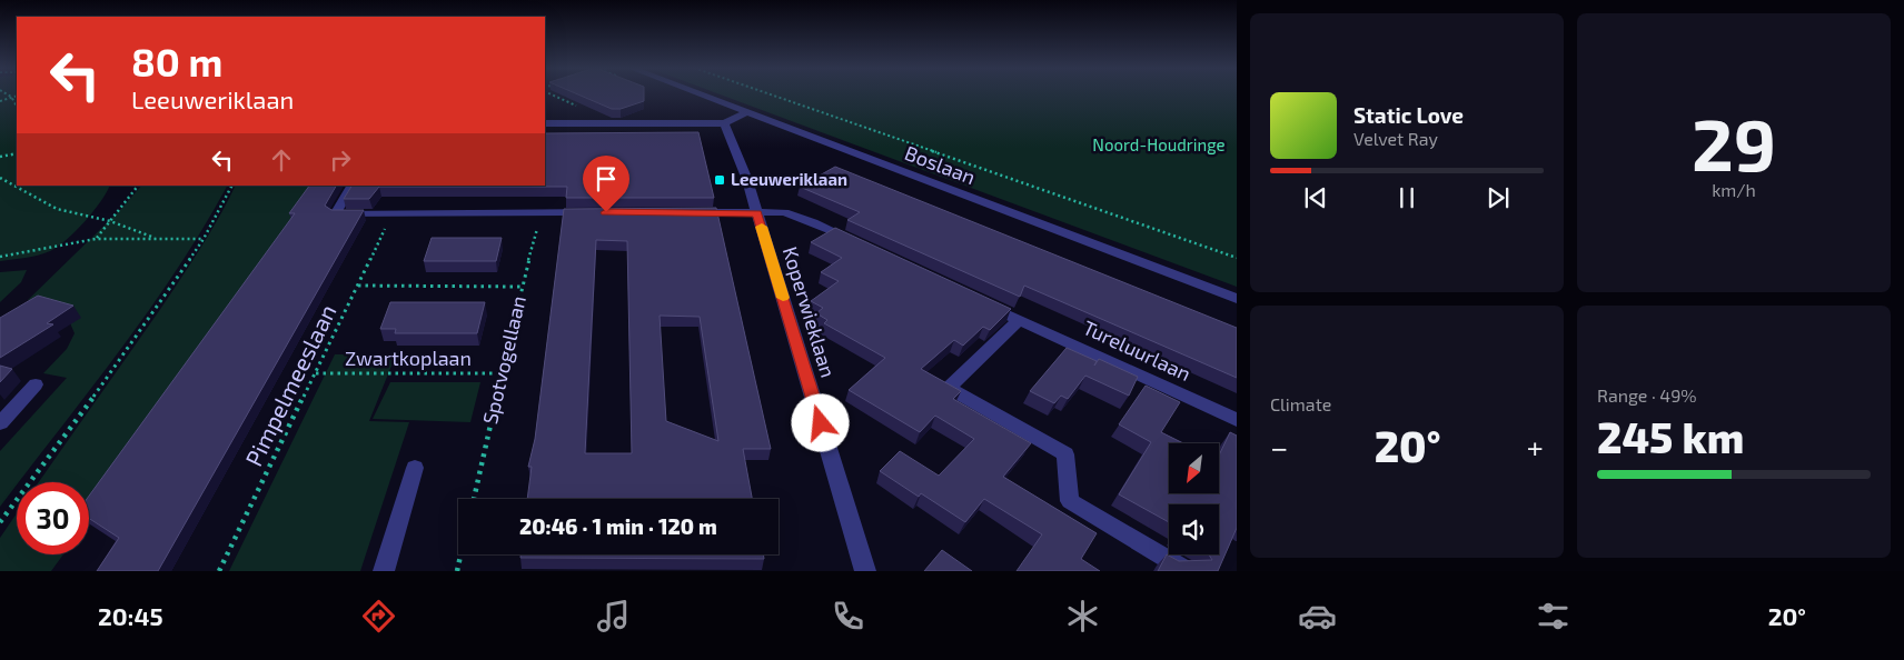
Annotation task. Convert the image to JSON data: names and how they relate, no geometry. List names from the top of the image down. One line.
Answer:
{"streets":{"street":["Boslaan","Koperwieklaan","Tureluurlaan"],"path":["Zwartkoplaan","Spotvogellaan","Pimpelmeeslaan"]},"crossings":[["Zwartkoplaan","Spotvogellaan"],["Zwartkoplaan","Pimpelmeeslaan"]],"parks":["Noord-Houdringe"],"places":{"transit":["Leeuweriklaan"]},"north":"bottom left","page":{"tile":[["29","km/h"],"Climate",["Range · 49%","245 km"]],"turn":["80 m","Leeuweriklaan"],"song":["Static Love","Velvet Ray"],"heat":["−","20°","+"],"limit":"30","trip":"20:46 · 1 min · 120 m","tabs":["20:45","20°"]}}
